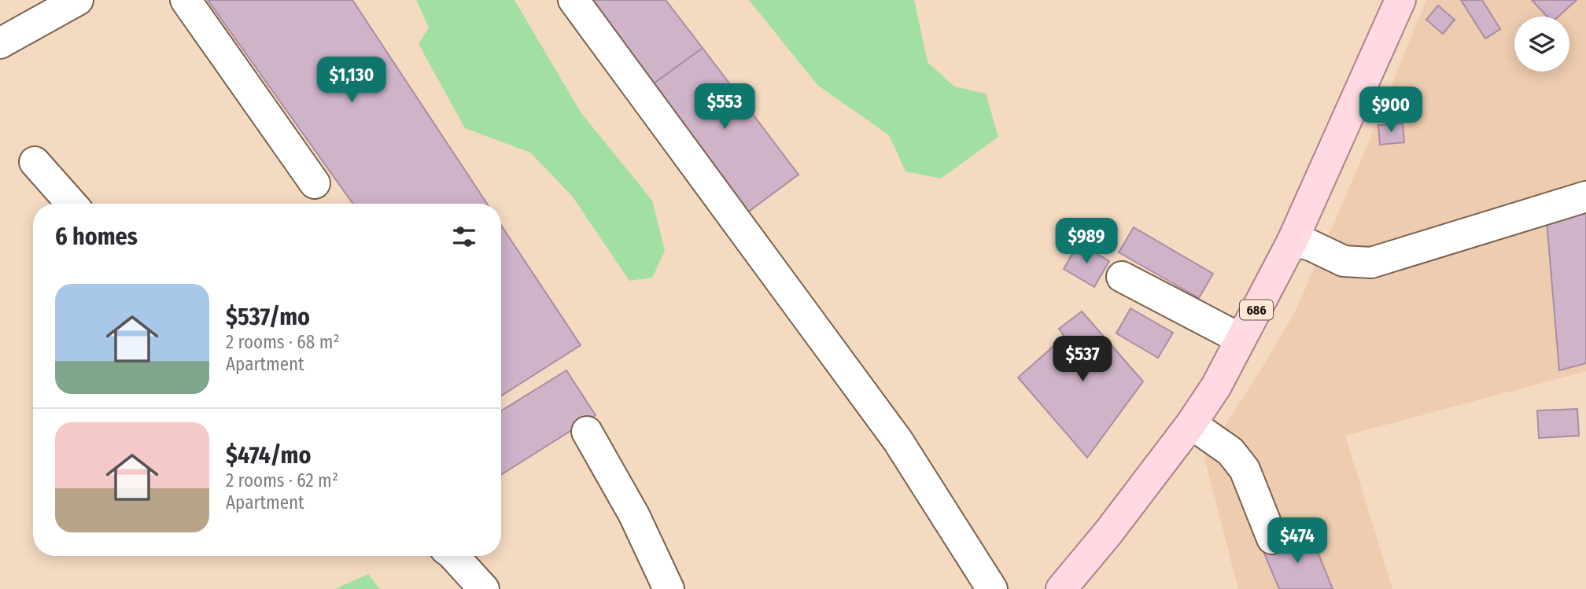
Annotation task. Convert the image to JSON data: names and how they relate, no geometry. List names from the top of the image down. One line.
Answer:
{"streets":{"main road":["686"]},"page":{"price":["$1,130","$553","$900","$989","$537","$474"],"heading":"6 homes","list":[{"name":"$537/mo","note":"2 rooms · 68 m² · Apartment"},{"name":"$474/mo","note":"2 rooms · 62 m² · Apartment"}]}}
